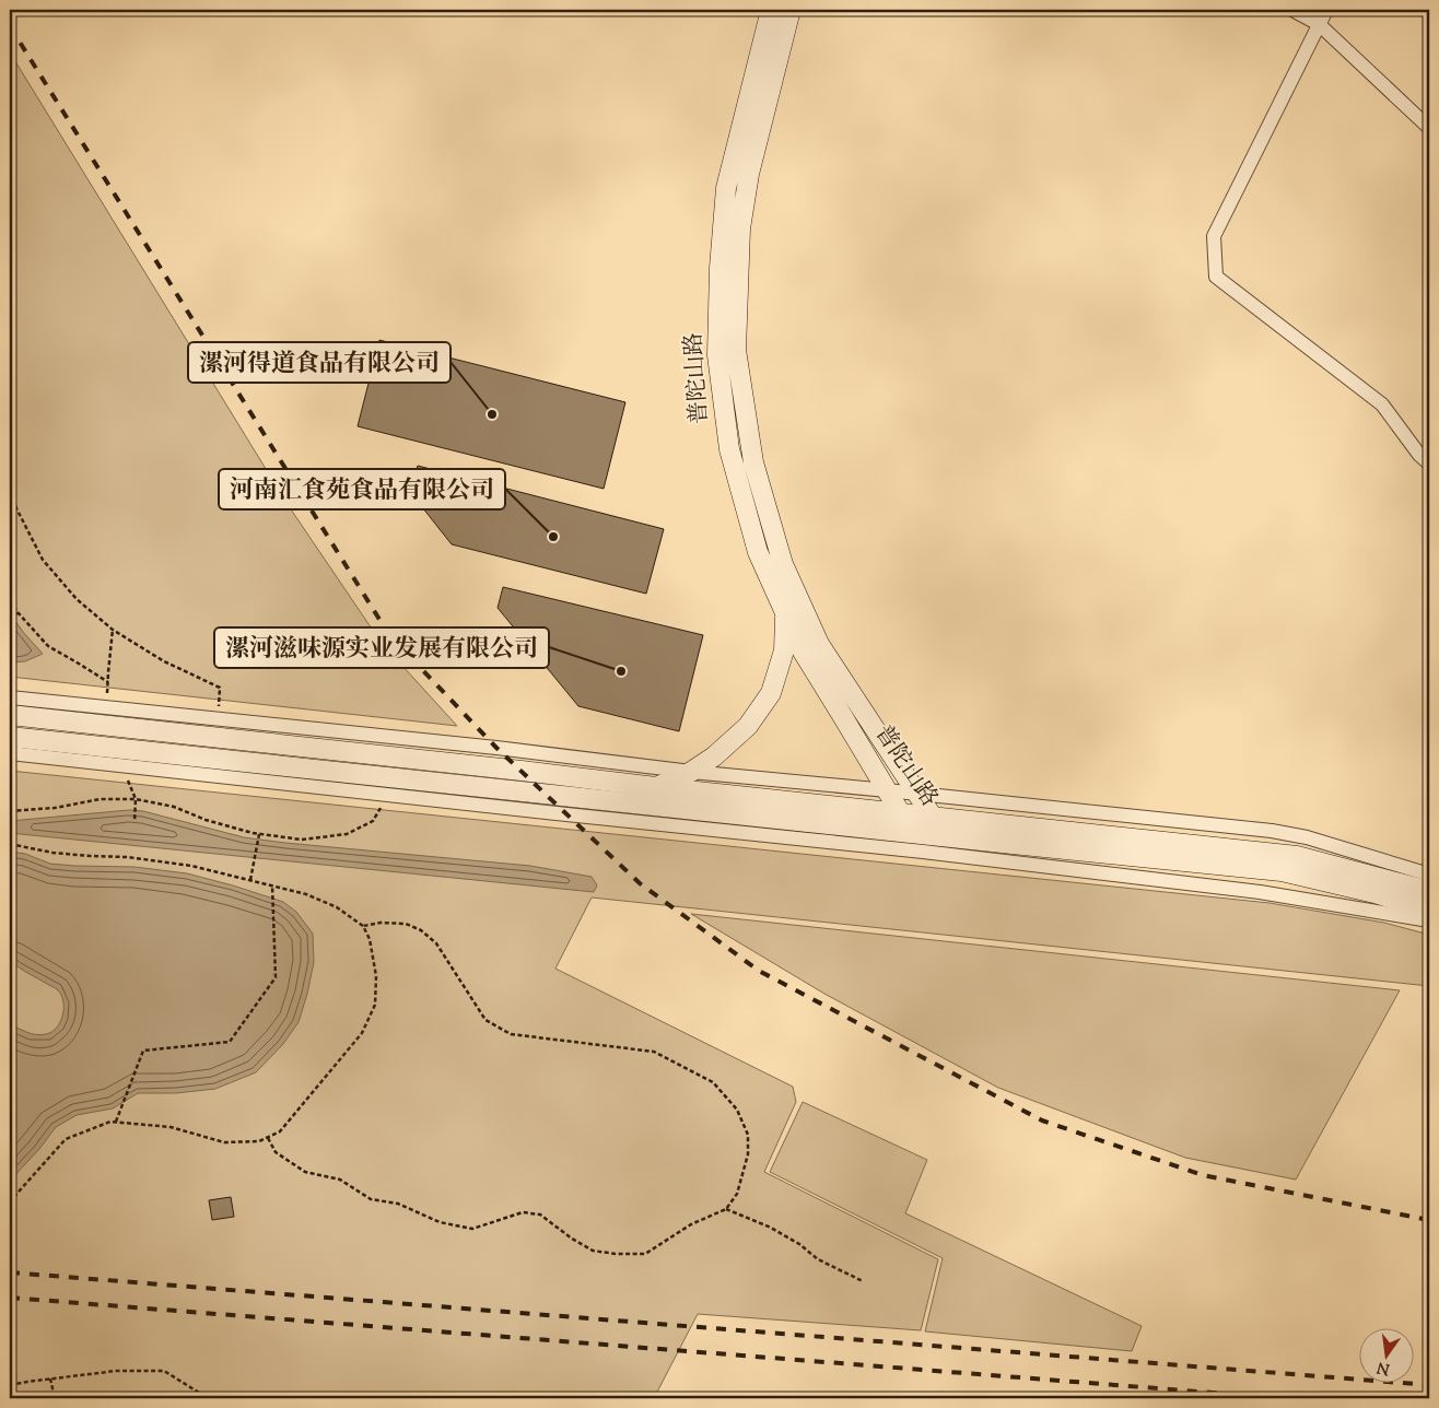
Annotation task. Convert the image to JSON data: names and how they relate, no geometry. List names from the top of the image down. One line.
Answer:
{"streets":{"main road":["普陀山路"]},"places":["漯河得道食品有限公司","河南汇食苑食品有限公司","漯河滋味源实业发展有限公司"],"north":"bottom"}
